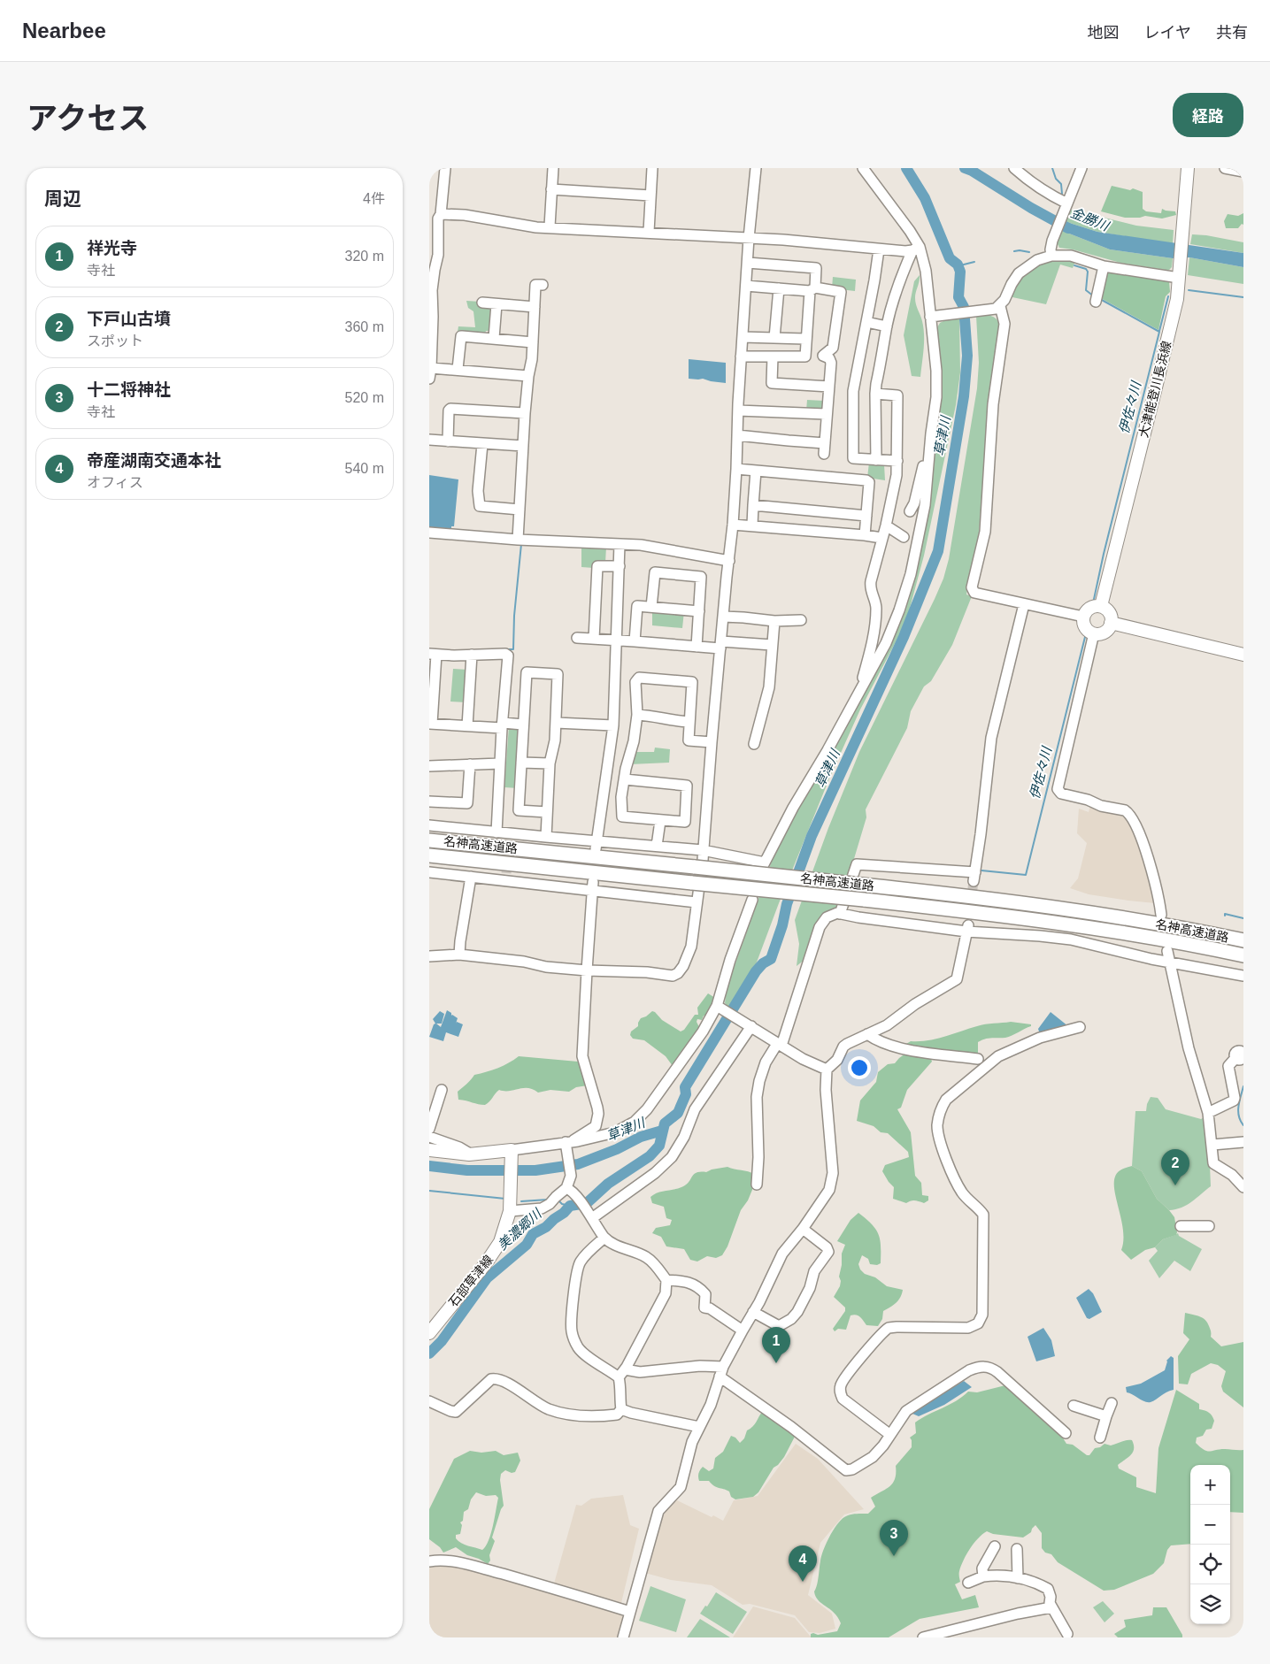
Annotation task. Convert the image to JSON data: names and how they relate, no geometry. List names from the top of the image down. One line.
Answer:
{"streets":{"highway":["名神高速道路"],"main road":["大津能登川長浜線","石部草津線"]},"water":["金勝川","伊佐々川","草津川","美濃郷川"],"page":{"header":"Nearbee","nav":["地図","レイヤ","共有"],"title":"アクセス","buttons":"経路","heading":["周辺","4件"],"list":[{"mark":"1","name":"祥光寺","note":"寺社","value":"320 m"},{"mark":"2","name":"下戸山古墳","note":"スポット","value":"360 m"},{"mark":"3","name":"十二将神社","note":"寺社","value":"520 m"},{"mark":"4","name":"帝産湖南交通本社","note":"オフィス","value":"540 m"}],"pins":["2","1","3","4"],"map_buttons":["+","−"]}}
